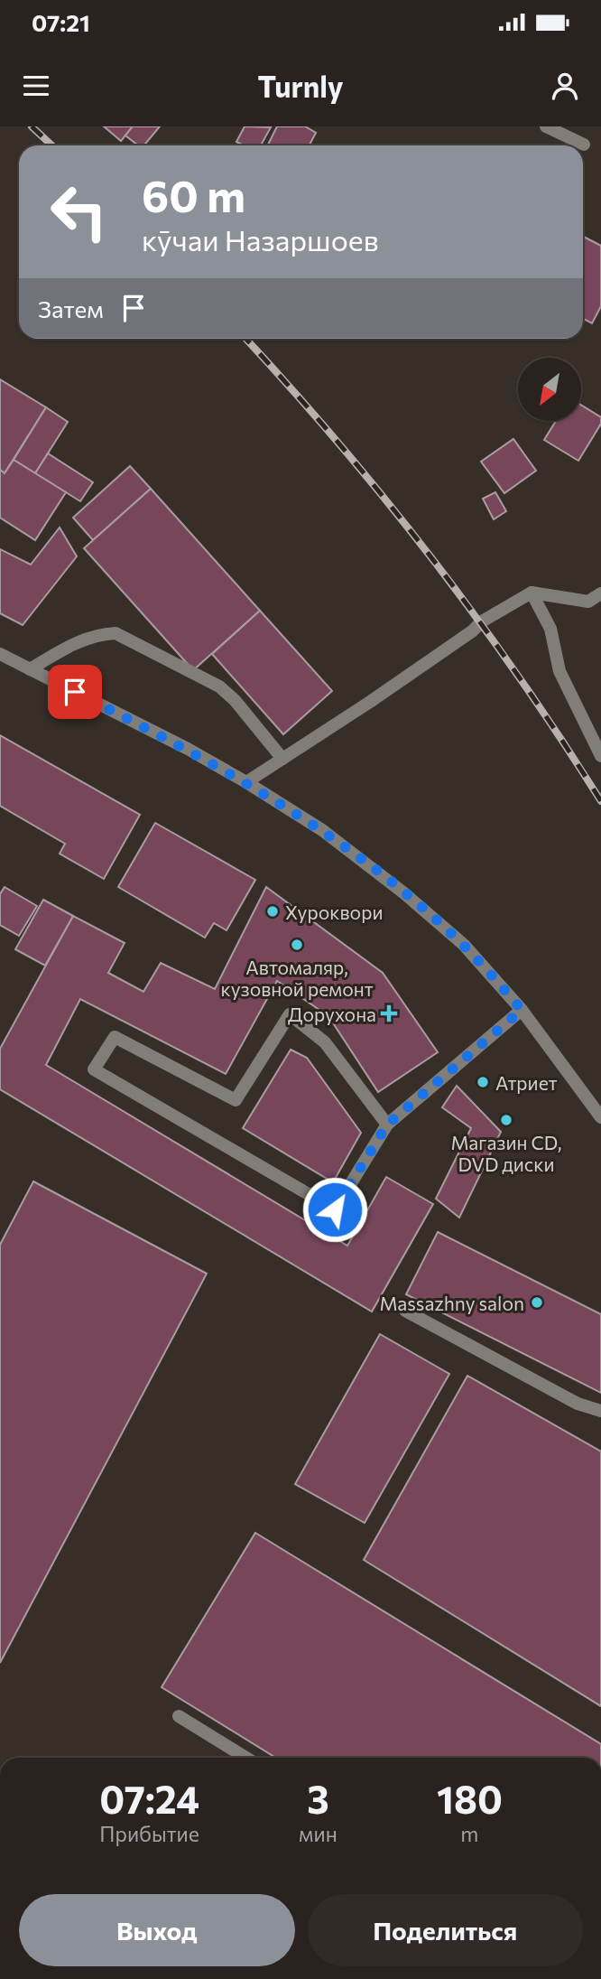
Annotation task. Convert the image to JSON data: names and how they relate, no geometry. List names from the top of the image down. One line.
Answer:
{"places":{"other":["Хуроквори","Автомаляр, кузовной ремонт","Атриет","Магазин CD, DVD диски","Massazhny salon"],"health":["Дорухона"]},"north":"bottom left","page":{"status":"07:21","header":"Turnly","turn":["60 m","кӯчаи Назаршоев"],"then":"Затем","eta":["07:24","Прибытие","3","мин","180","m"],"buttons":["Выход","Поделиться"]}}
